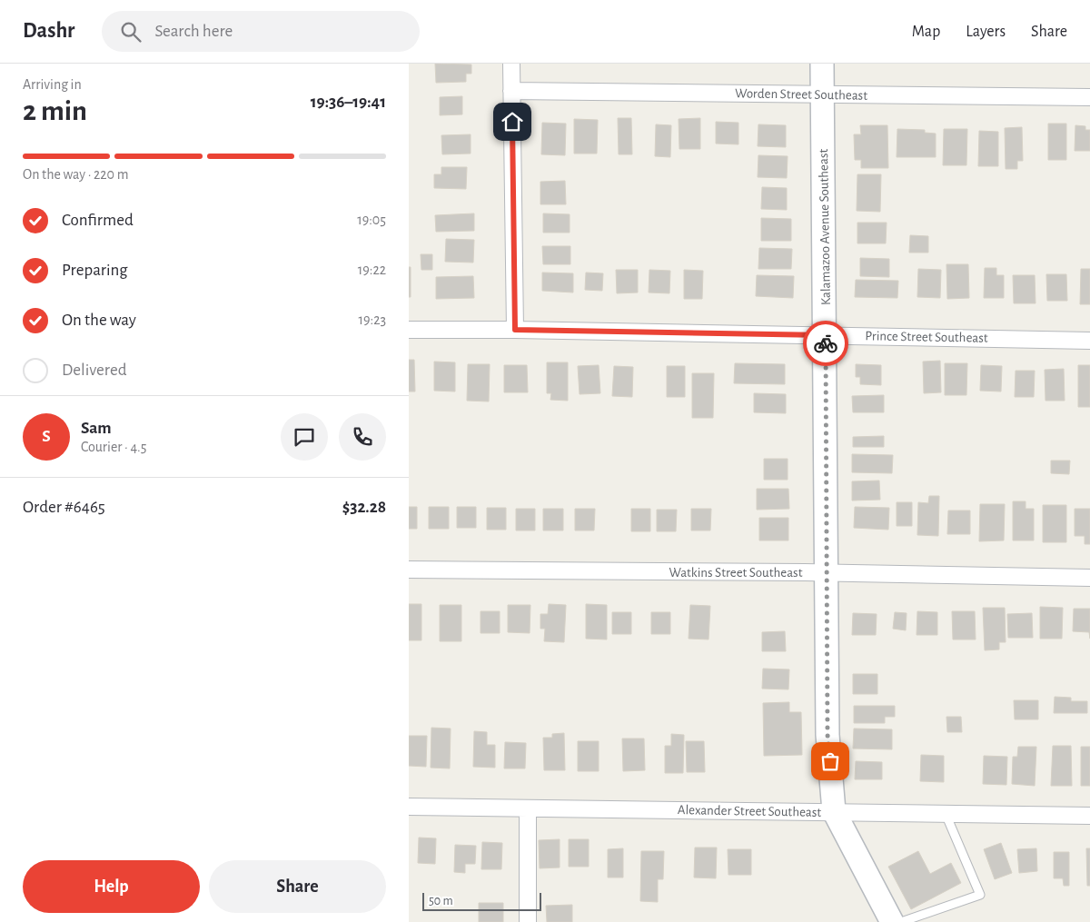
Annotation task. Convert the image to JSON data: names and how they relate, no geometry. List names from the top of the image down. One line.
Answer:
{"streets":{"street":["Worden Street Southeast","Kalamazoo Avenue Southeast","Prince Street Southeast","Watkins Street Southeast","Alexander Street Southeast"]},"crossings":[["Worden Street Southeast","Kalamazoo Avenue Southeast"],["Kalamazoo Avenue Southeast","Prince Street Southeast"],["Kalamazoo Avenue Southeast","Watkins Street Southeast"],["Kalamazoo Avenue Southeast","Alexander Street Southeast"]],"scale_bar":"50 m","page":{"header":"Dashr","search":"Search here","nav":["Map","Layers","Share"],"heading":["2 min","Arriving in","19:36–19:41"],"panel":["Sam","Courier · 4.5","Order #6465","$32.28"],"bar":"On the way · 220 m","list":[["Confirmed","19:05"],["Preparing","19:22"],["On the way","19:23"],"Delivered"],"round":"S","buttons":["Help","Share"],"scale":"50 m"}}
